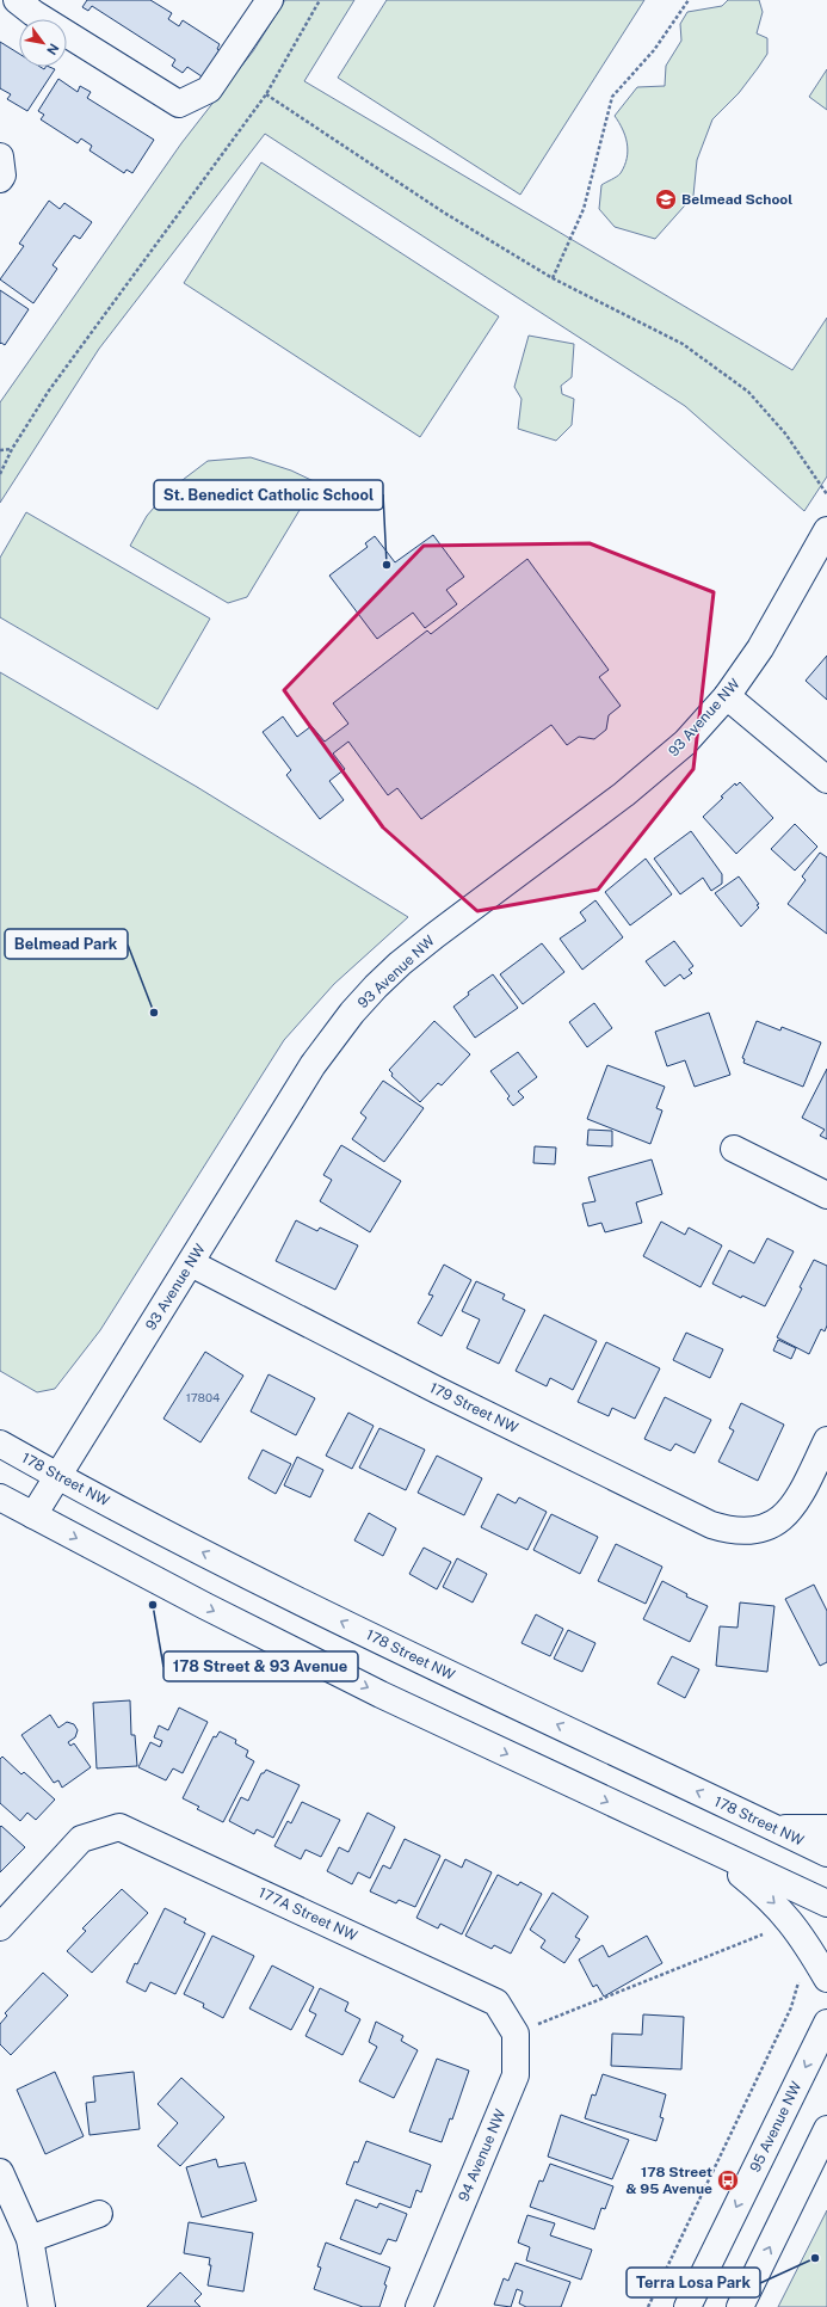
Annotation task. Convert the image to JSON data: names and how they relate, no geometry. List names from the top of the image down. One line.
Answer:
{"streets":{"street":["93 Avenue NW","179 Street NW","178 Street NW","177A Street NW","95 Avenue NW","94 Avenue NW"]},"crossings":[["93 Avenue NW","179 Street NW"],["93 Avenue NW","178 Street NW"],["177A Street NW","94 Avenue NW"]],"places":{"school or university":["Belmead School"],"other":["St. Benedict Catholic School","Belmead Park","178 Street & 93 Avenue","Terra Losa Park"],"bus stop":["178 Street & 95 Avenue"]},"house_numbers":["17804"],"north":"bottom right"}
